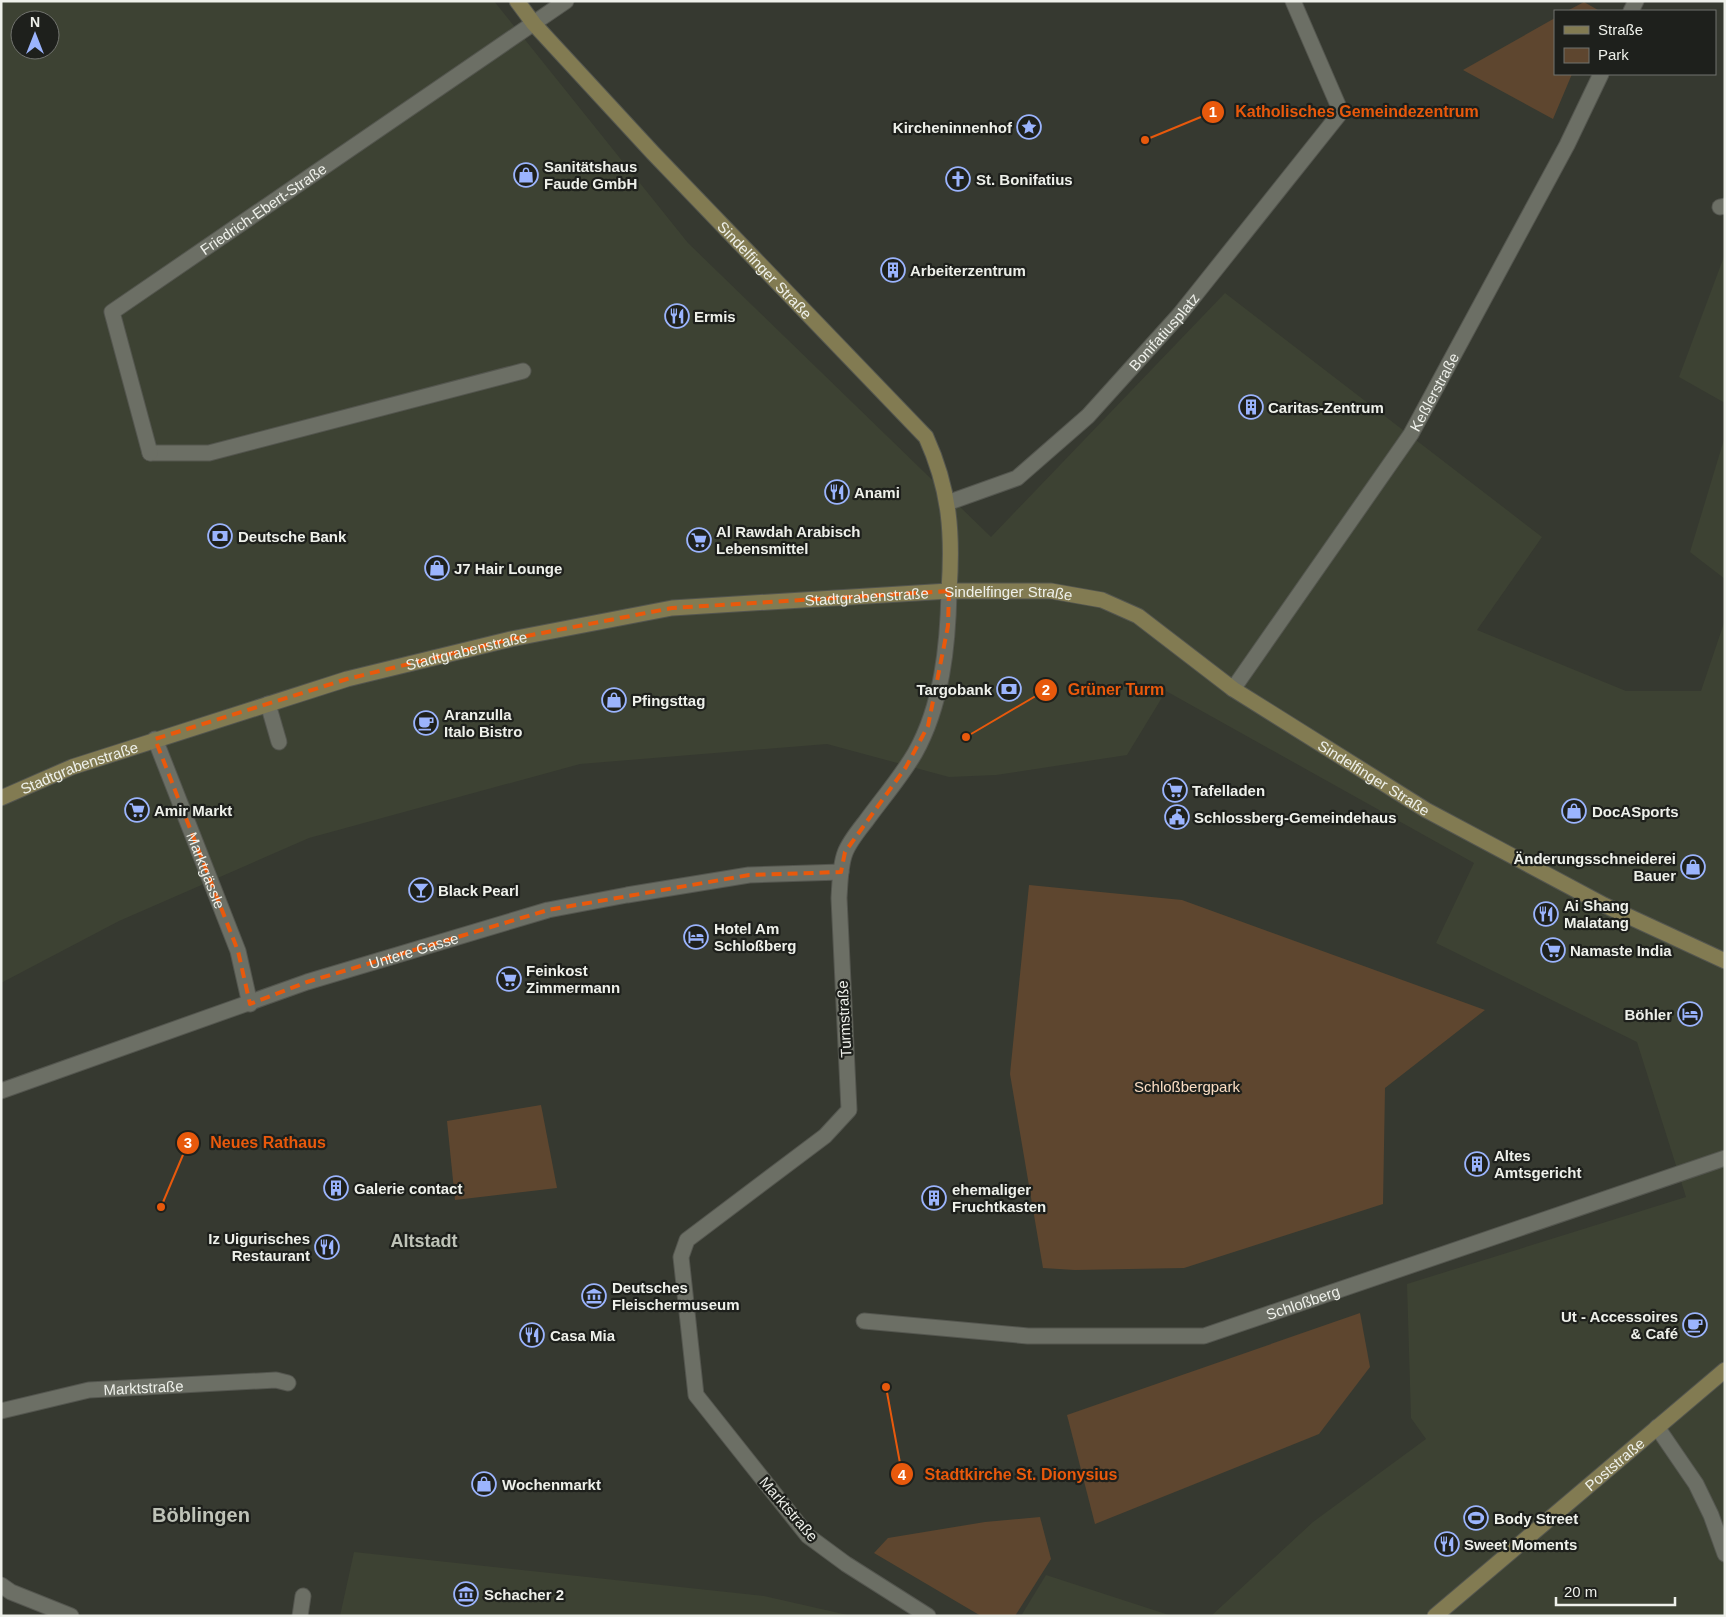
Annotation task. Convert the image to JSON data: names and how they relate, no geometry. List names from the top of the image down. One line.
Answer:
{"streets":{"main road":["Sindelfinger Straße","Stadtgrabenstraße","Poststraße"],"street":["Friedrich-Ebert-Straße","Bonifatiusplatz","Keßlerstraße","Marktgässle","Untere Gasse","Turmstraße","Schloßberg","Marktstraße"]},"crossings":[["Friedrich-Ebert-Straße","Sindelfinger Straße"],["Sindelfinger Straße","Bonifatiusplatz"],["Sindelfinger Straße","Keßlerstraße"],["Sindelfinger Straße","Stadtgrabenstraße"],["Sindelfinger Straße","Turmstraße"],["Stadtgrabenstraße","Marktgässle"],["Stadtgrabenstraße","Turmstraße"],["Marktgässle","Untere Gasse"],["Untere Gasse","Turmstraße"],["Turmstraße","Marktstraße"]],"districts":["Altstadt","Böblingen"],"parks":["Schloßbergpark"],"places":{"place":["Kircheninnenhof"],"other":["Katholisches Gemeindezentrum","Grüner Turm","Neues Rathaus","Stadtkirche St. Dionysius"],"shop":["Sanitätshaus Faude GmbH","J7 Hair Lounge","Pfingsttag","DocASports","Änderungsschneiderei Bauer","Wochenmarkt"],"church":["St. Bonifatius"],"building":["Arbeiterzentrum","Caritas-Zentrum","Altes Amtsgericht","Galerie contact","ehemaliger Fruchtkasten"],"restaurant":["Ermis","Anami","Ai Shang Malatang","Iz Uigurisches Restaurant","Casa Mia","Sweet Moments"],"bank":["Deutsche Bank","Targobank"],"supermarket":["Al Rawdah Arabisch Lebensmittel","Tafelladen","Amir Markt","Namaste India","Feinkost Zimmermann"],"cafe":["Aranzulla Italo Bistro","Ut - Accessoires & Café"],"public building":["Schlossberg-Gemeindehaus"],"bar":["Black Pearl"],"hotel":["Hotel Am Schloßberg","Böhler"],"museum":["Deutsches Fleischermuseum","Schacher 2"],"sports":["Body Street"]},"legend":["Straße","Park"],"scale_bar":"20 m","north":"top"}
